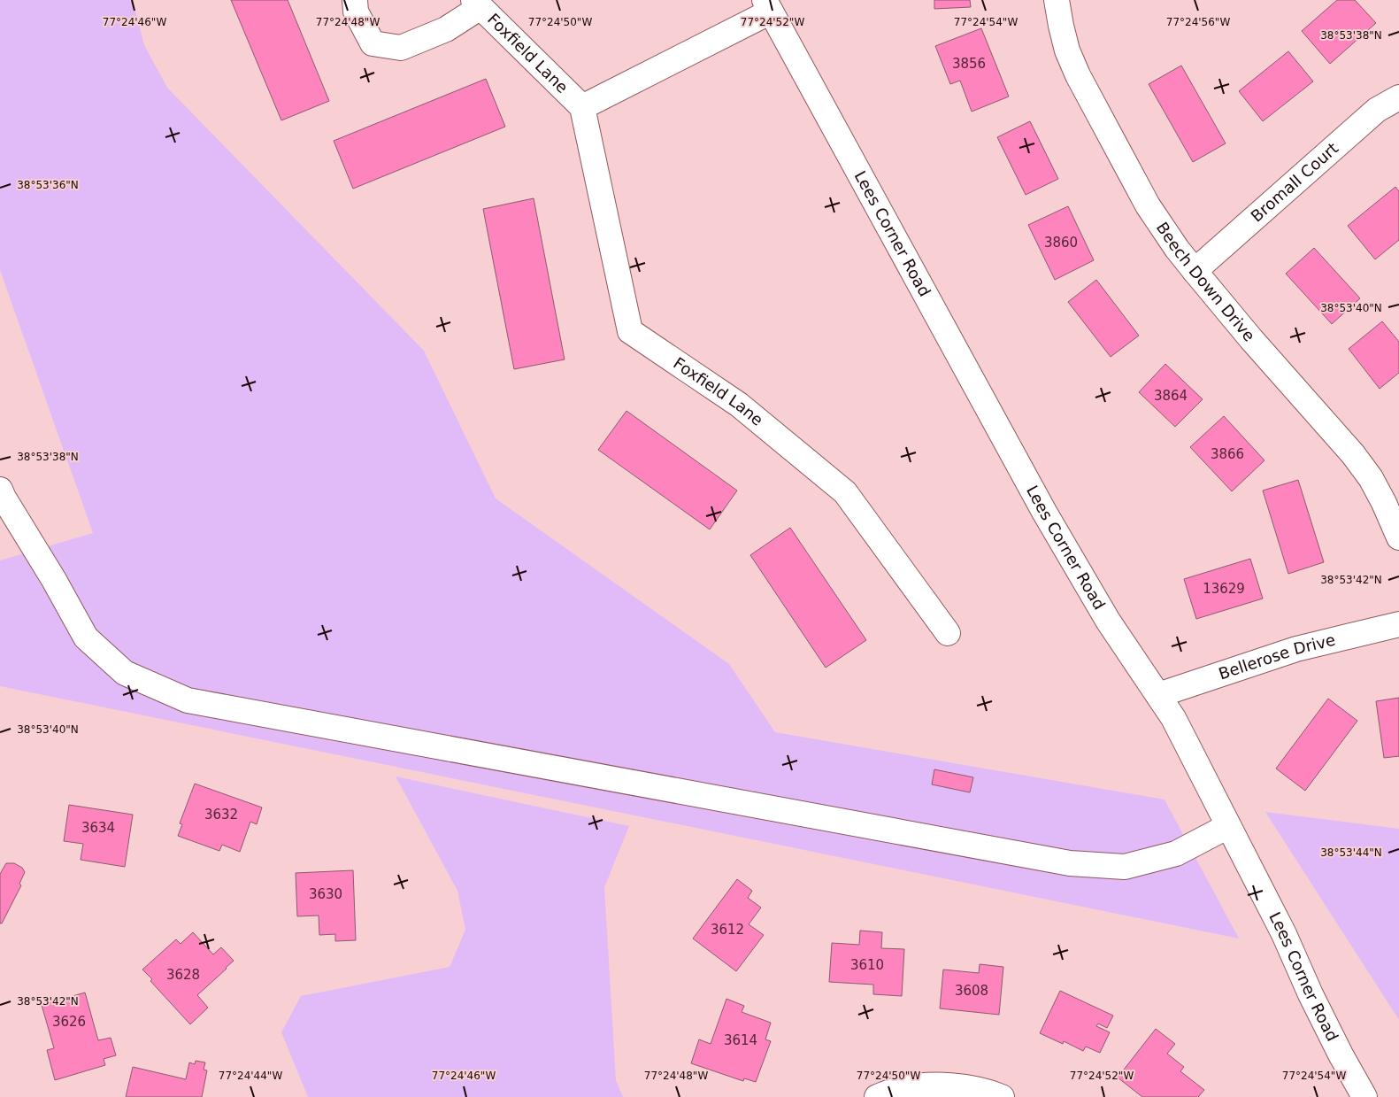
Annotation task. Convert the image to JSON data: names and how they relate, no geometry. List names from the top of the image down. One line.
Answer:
{"streets":{"street":["Foxfield Lane","Bromall Court","Lees Corner Road","Beech Down Drive","Bellerose Drive"]},"crossings":[["Bromall Court","Beech Down Drive"],["Lees Corner Road","Bellerose Drive"]],"house_numbers":["3856","3860","3864","3866","13629","3632","3634","3630","3612","3610","3628","3608","3626","3614"],"coordinates":["77°24'46\"W","77°24'48\"W","77°24'50\"W","77°24'52\"W","77°24'54\"W","77°24'56\"W","38°53'38\"N","38°53'36\"N","38°53'40\"N","38°53'42\"N","38°53'44\"N","77°24'44\"W"]}
